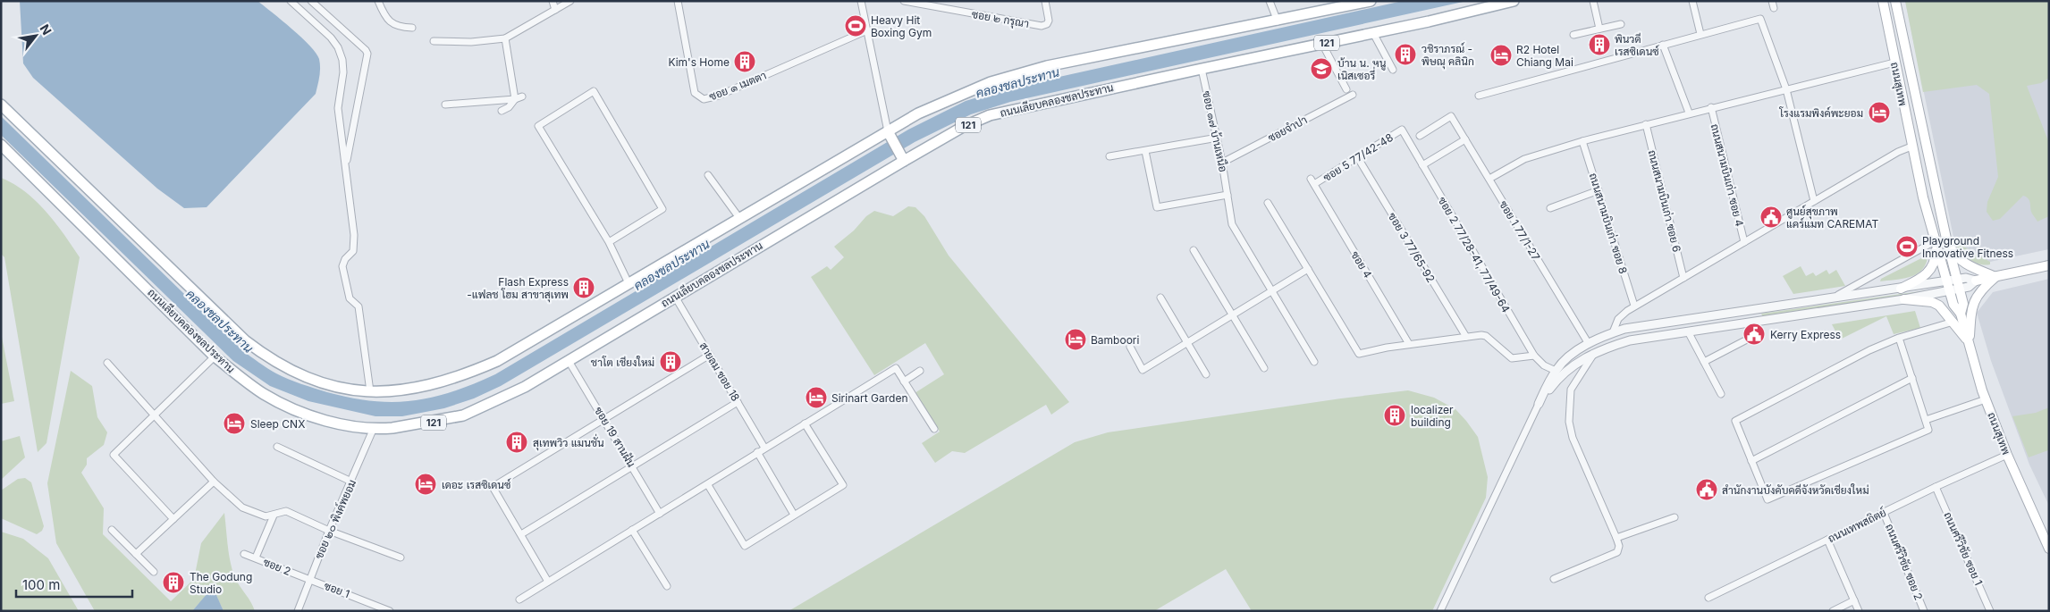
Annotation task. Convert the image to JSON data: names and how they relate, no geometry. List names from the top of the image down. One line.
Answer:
{"streets":{"main road":["121","ถนนสุเทพ","ถนนเลียบคลองชลประทาน"],"street":["ซอย ๒ กรุณา","ซอย ๑ เมตตา","ซอยจำปา","ซอย ๑๗ บ้านเหนือ","ซอย 5 77/42-48","ถนนสนามบินเก่า ซอย 4","ถนนสนามบินเก่า ซอย 6","ถนนสนามบินเก่า ซอย 8","ซอย 1 77/1-27","ซอย 3 77/65-92","ซอย 2 77/28-41, 77/49-64","ซอย 4","สายลม ซอย 18","ซอย 19 สานฝัน","ซอย ๒๐ พิงค์พยอม","ถนนเทพสถิตย์","ถนนศรีวิชัย ซอย 1","ถนนศรีวิชัย ซอย 2","ซอย 2","ซอย 1"]},"crossings":[["ถนนสุเทพ","ถนนเทพสถิตย์"],["ถนนเลียบคลองชลประทาน","ซอย ๑๗ บ้านเหนือ"],["ถนนเลียบคลองชลประทาน","สายลม ซอย 18"],["ถนนเลียบคลองชลประทาน","ซอย 19 สานฝัน"],["ถนนเลียบคลองชลประทาน","ซอย ๒๐ พิงค์พยอม"],["ซอยจำปา","ซอย ๑๗ บ้านเหนือ"],["ซอย 5 77/42-48","ซอย 3 77/65-92"],["ซอย 5 77/42-48","ซอย 2 77/28-41, 77/49-64"],["ซอย 5 77/42-48","ซอย 4"],["ซอย ๒๐ พิงค์พยอม","ซอย 2"],["ซอย ๒๐ พิงค์พยอม","ซอย 1"],["ถนนเทพสถิตย์","ถนนศรีวิชัย ซอย 1"],["ถนนเทพสถิตย์","ถนนศรีวิชัย ซอย 2"],["ซอย 2","ซอย 1"]],"water":["คลองชลประทาน"],"places":{"sports":["Heavy Hit Boxing Gym","Playground Innovative Fitness"],"building":["พินวดี เรสซิเดนซ์","วชิราภรณ์ - พิษณุ คลินิก","Kim's Home","Flash Express -แฟลช โฮม สาขาสุเทพ","ชาโต เชียงใหม่","localizer building","สุเทพวิว แมนชั่น","The Godung Studio"],"hotel":["R2 Hotel Chiang Mai","โรงแรมพิงค์พะยอม","Bamboori","Sirinart Garden","Sleep CNX","เดอะ เรสซิเดนซ์"],"school or university":["บ้าน น. หนู เนิสเซอรี่"],"public building":["ศูนย์สุขภาพ แคร์แมท CAREMAT","Kerry Express","สำนักงานบังคับคดีจังหวัดเชียงใหม่"]},"scale_bar":"100 m","north":"top right"}
